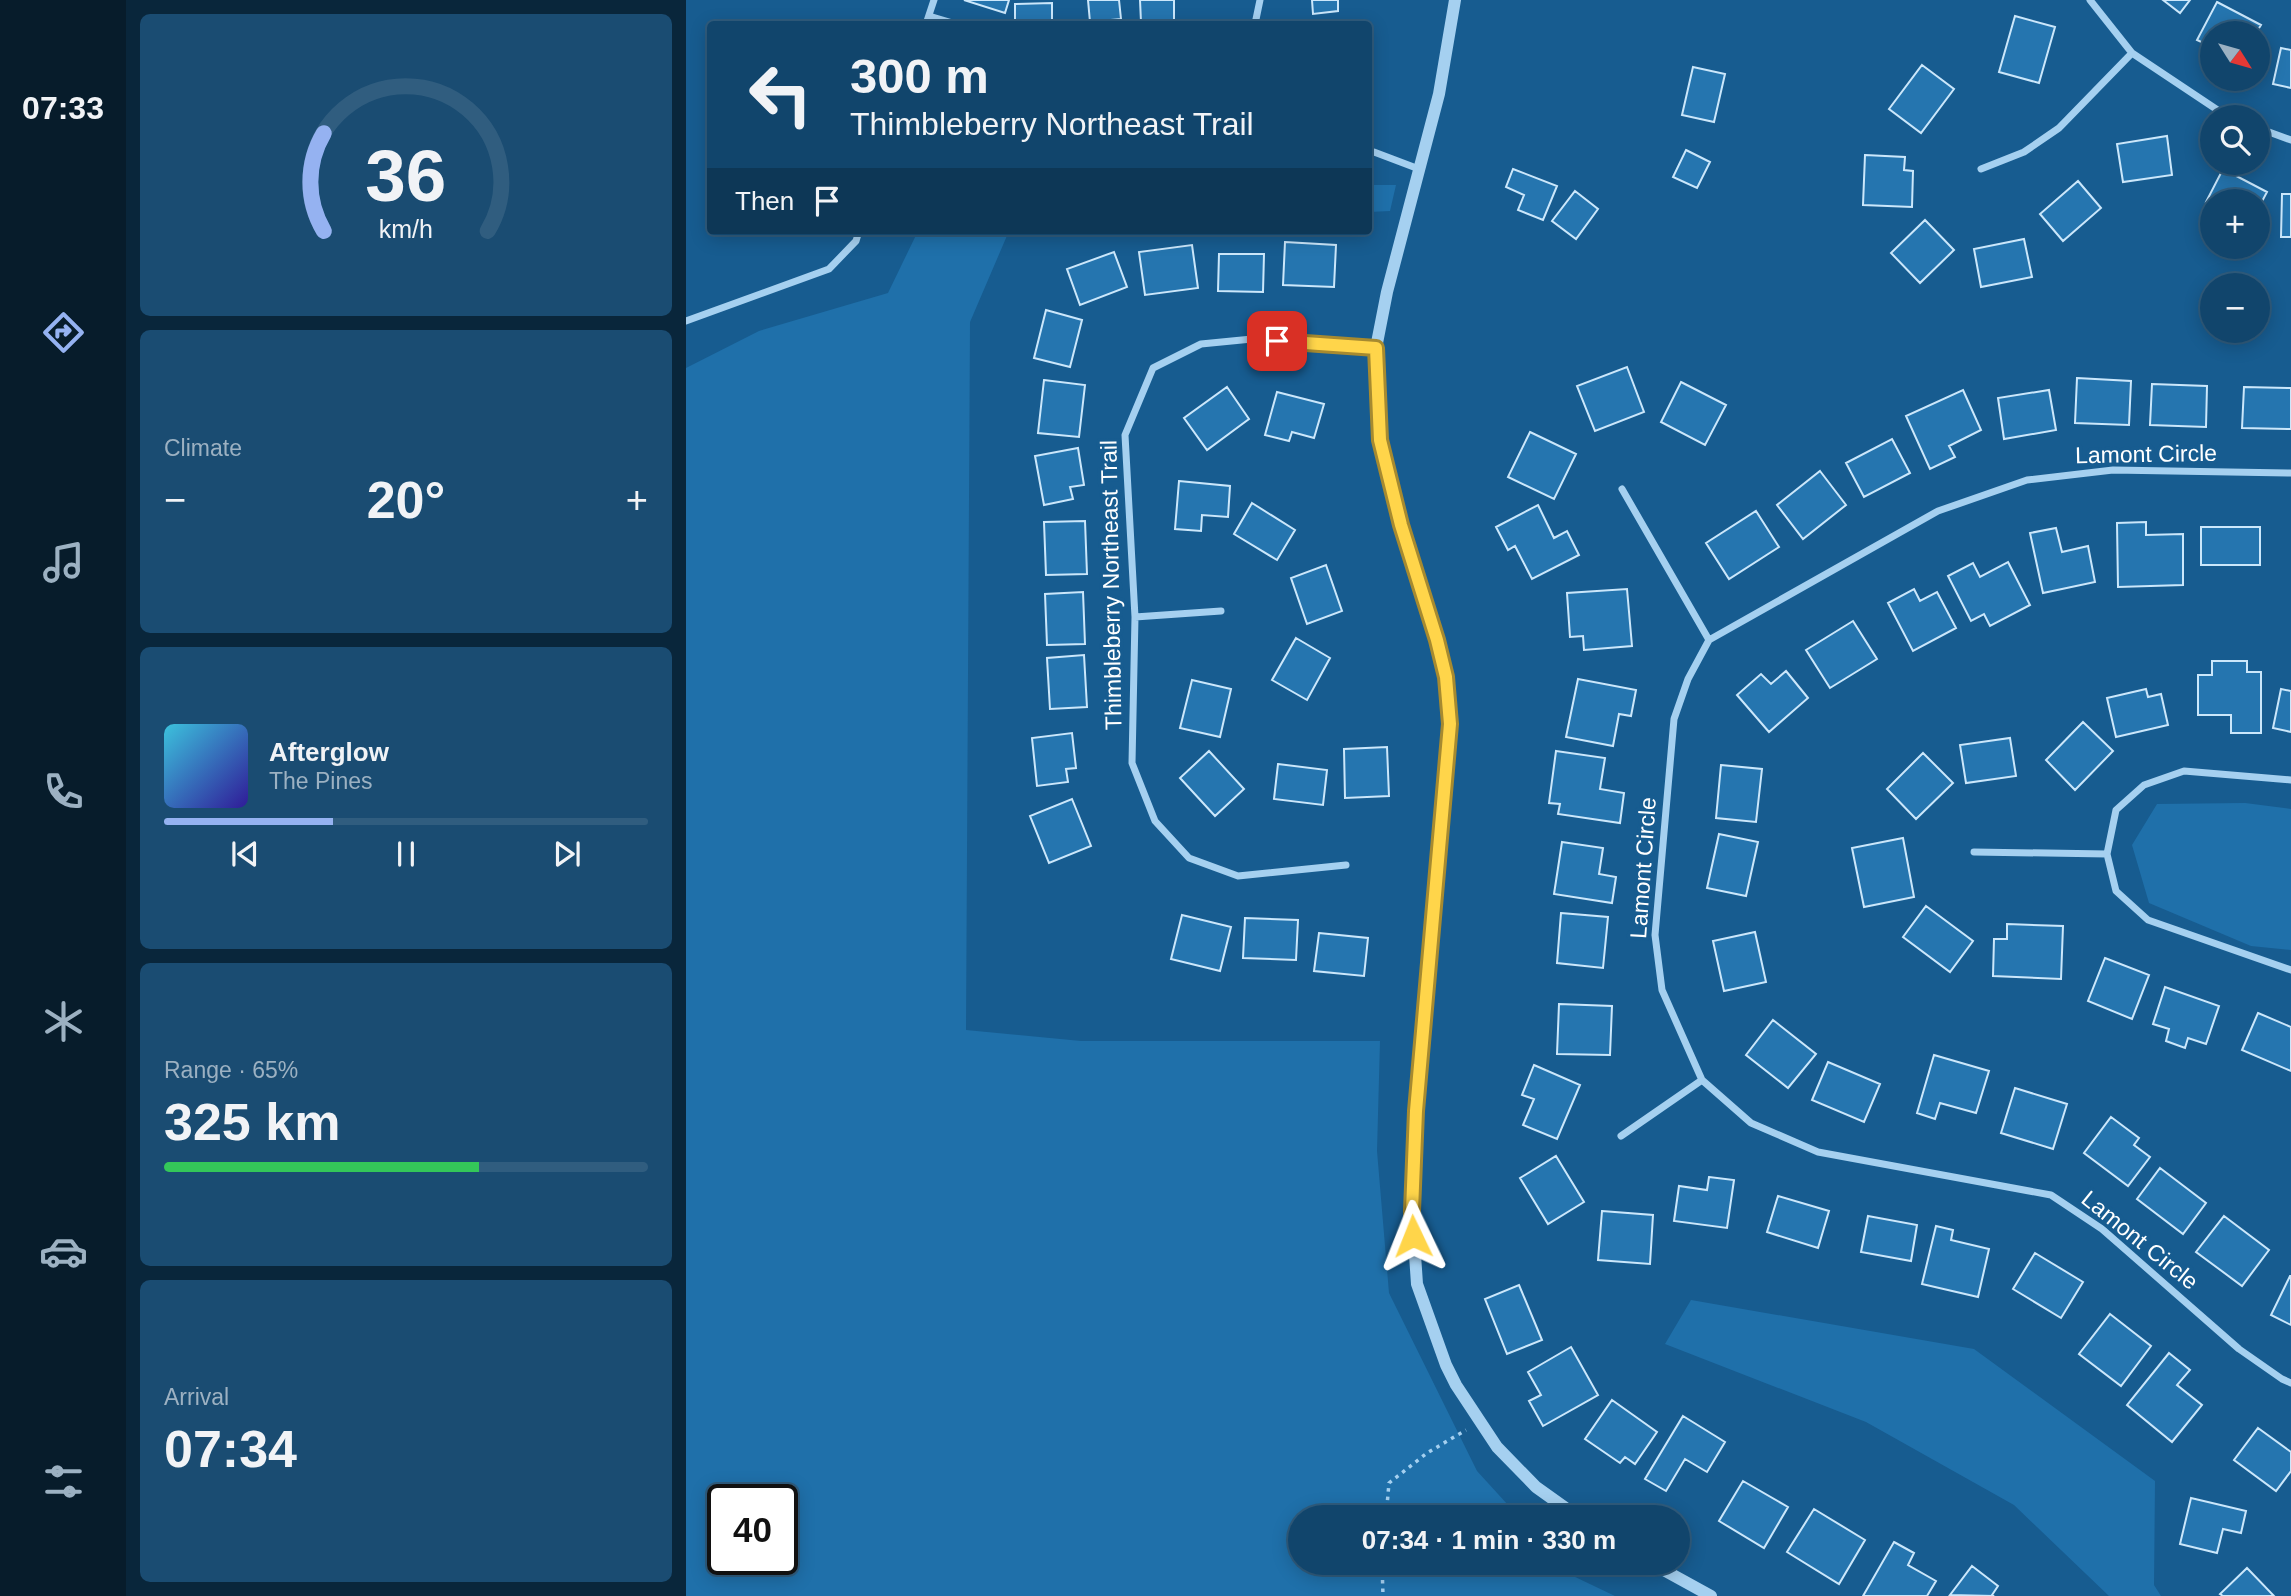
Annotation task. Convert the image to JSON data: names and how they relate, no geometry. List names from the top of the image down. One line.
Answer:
{"streets":{"street":["Lamont Circle","Thimbleberry Northeast Trail"]},"north":"bottom right","page":{"tabs":"07:33","map_buttons":["+","−"],"turn":["300 m","Thimbleberry Northeast Trail"],"then":"Then","tile":["Climate",["Range · 65%","325 km"],["Arrival","07:34"]],"heat":["−","20°","+"],"song":["Afterglow","The Pines"],"limit":"40","trip":"07:34 · 1 min · 330 m","gauge":["36","km/h"]}}
